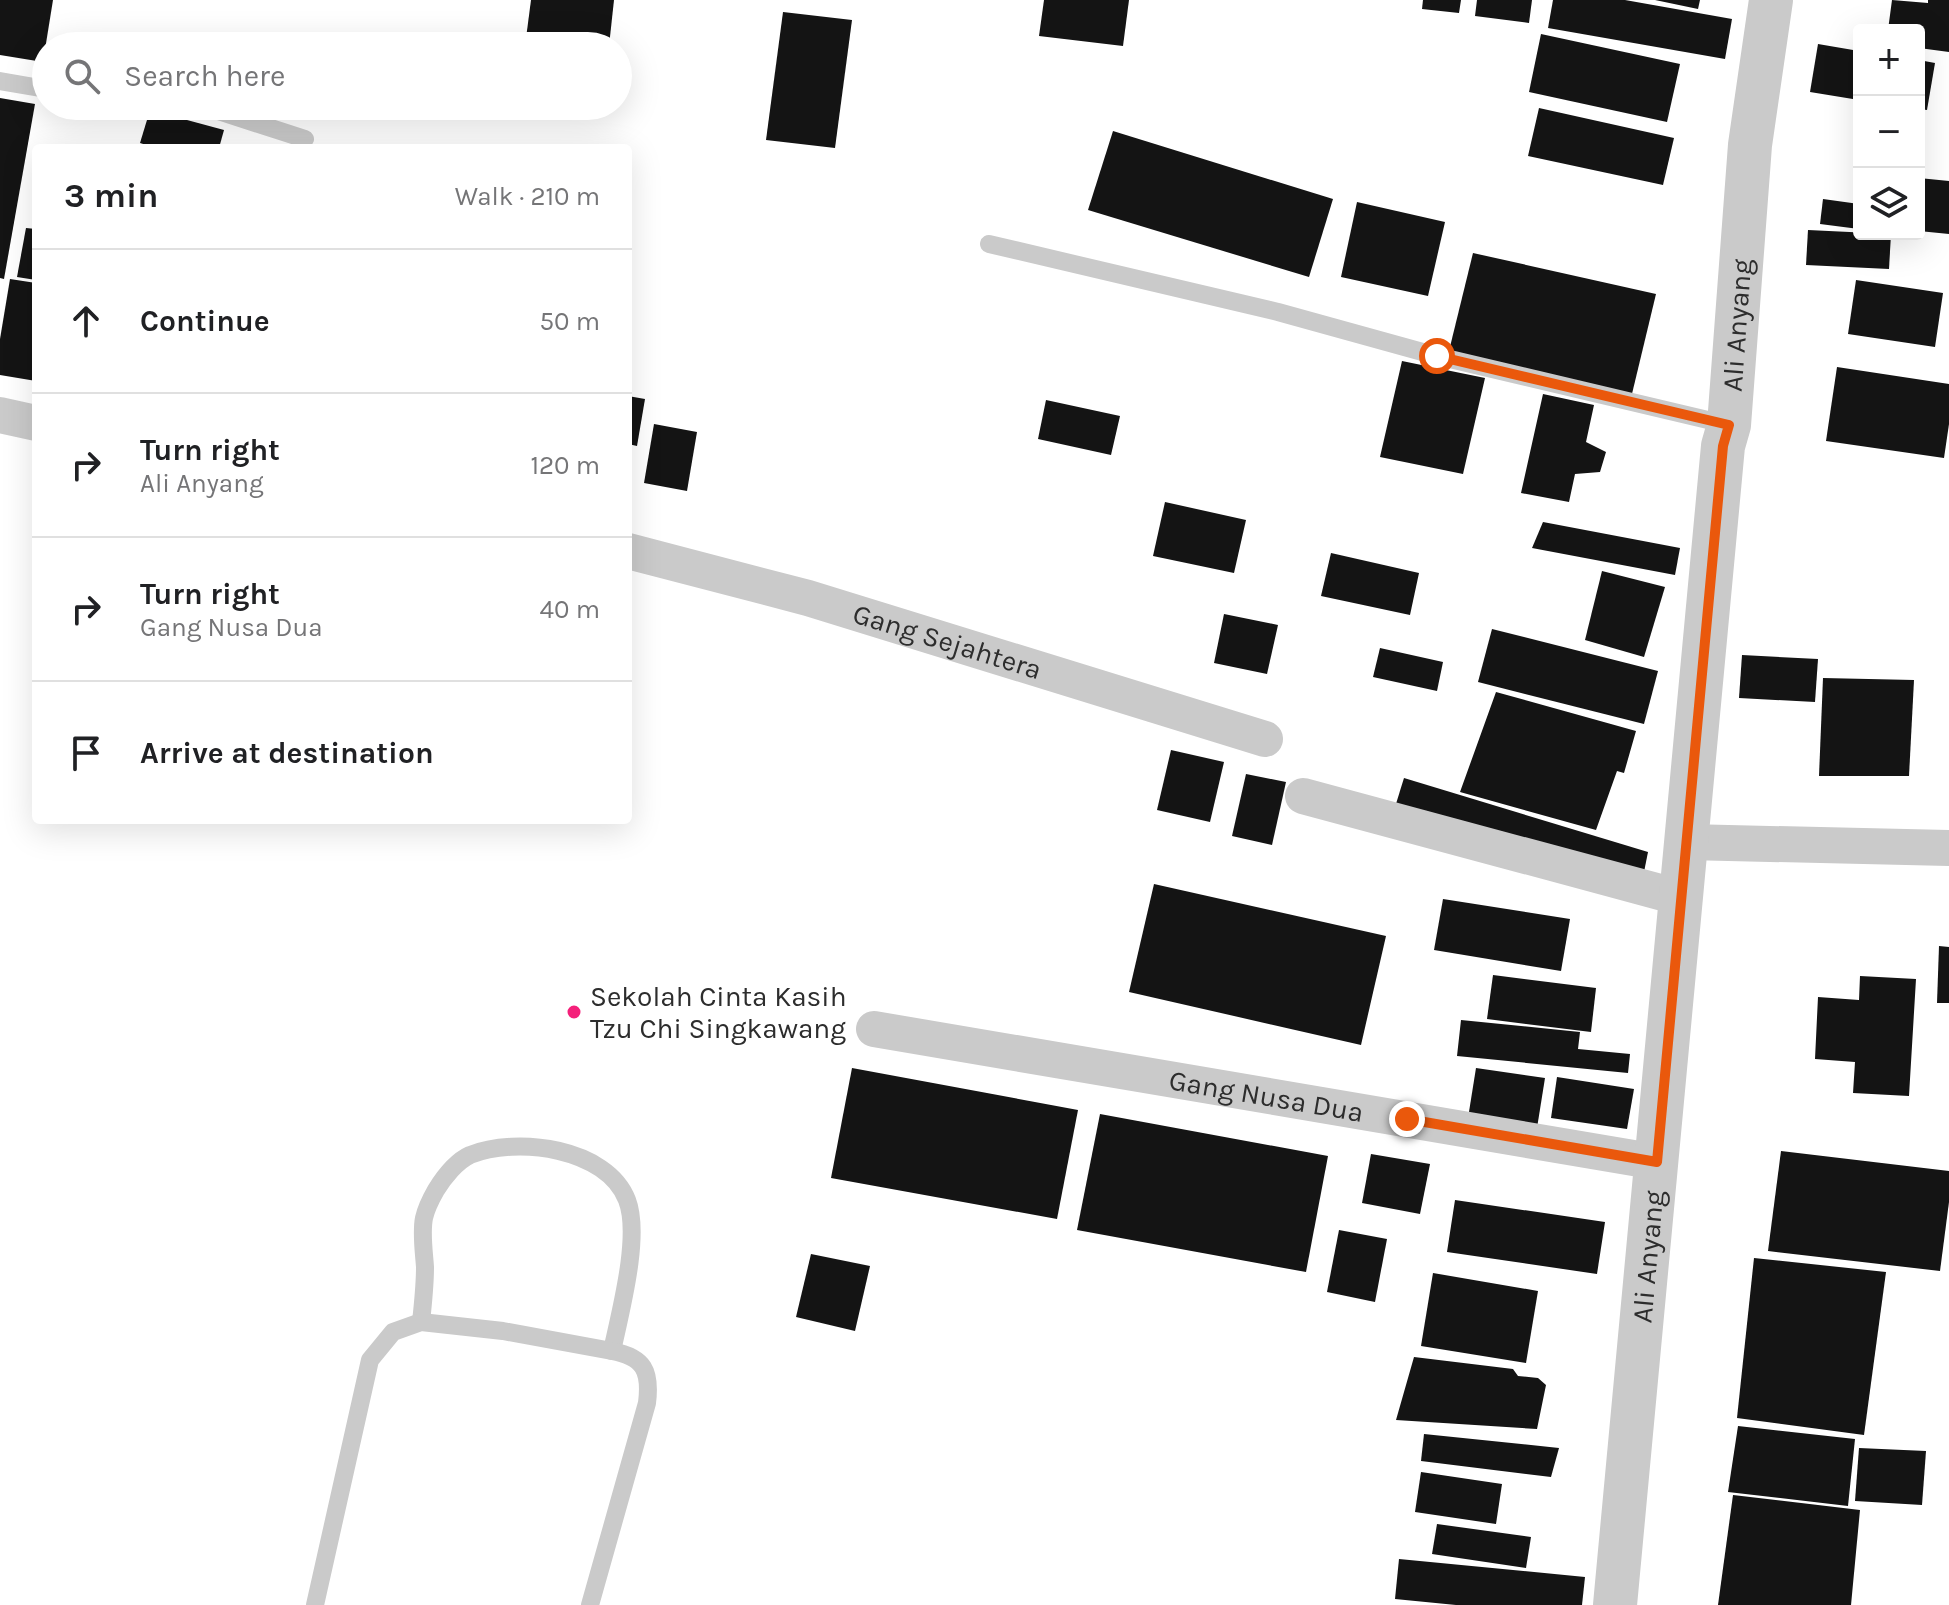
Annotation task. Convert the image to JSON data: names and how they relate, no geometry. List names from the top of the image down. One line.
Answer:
{"streets":{"street":["Ali Anyang","Gang Sejahtera","Gang Nusa Dua"]},"crossings":[["Ali Anyang","Gang Nusa Dua"]],"places":["Sekolah Cinta Kasih Tzu Chi Singkawang"],"page":{"map_buttons":["+","−"],"search":"Search here","heading":["3 min","Walk · 210 m"],"list":[["Continue","50 m"],["Turn right","Ali Anyang","120 m"],["Turn right","Gang Nusa Dua","40 m"],"Arrive at destination"]}}
